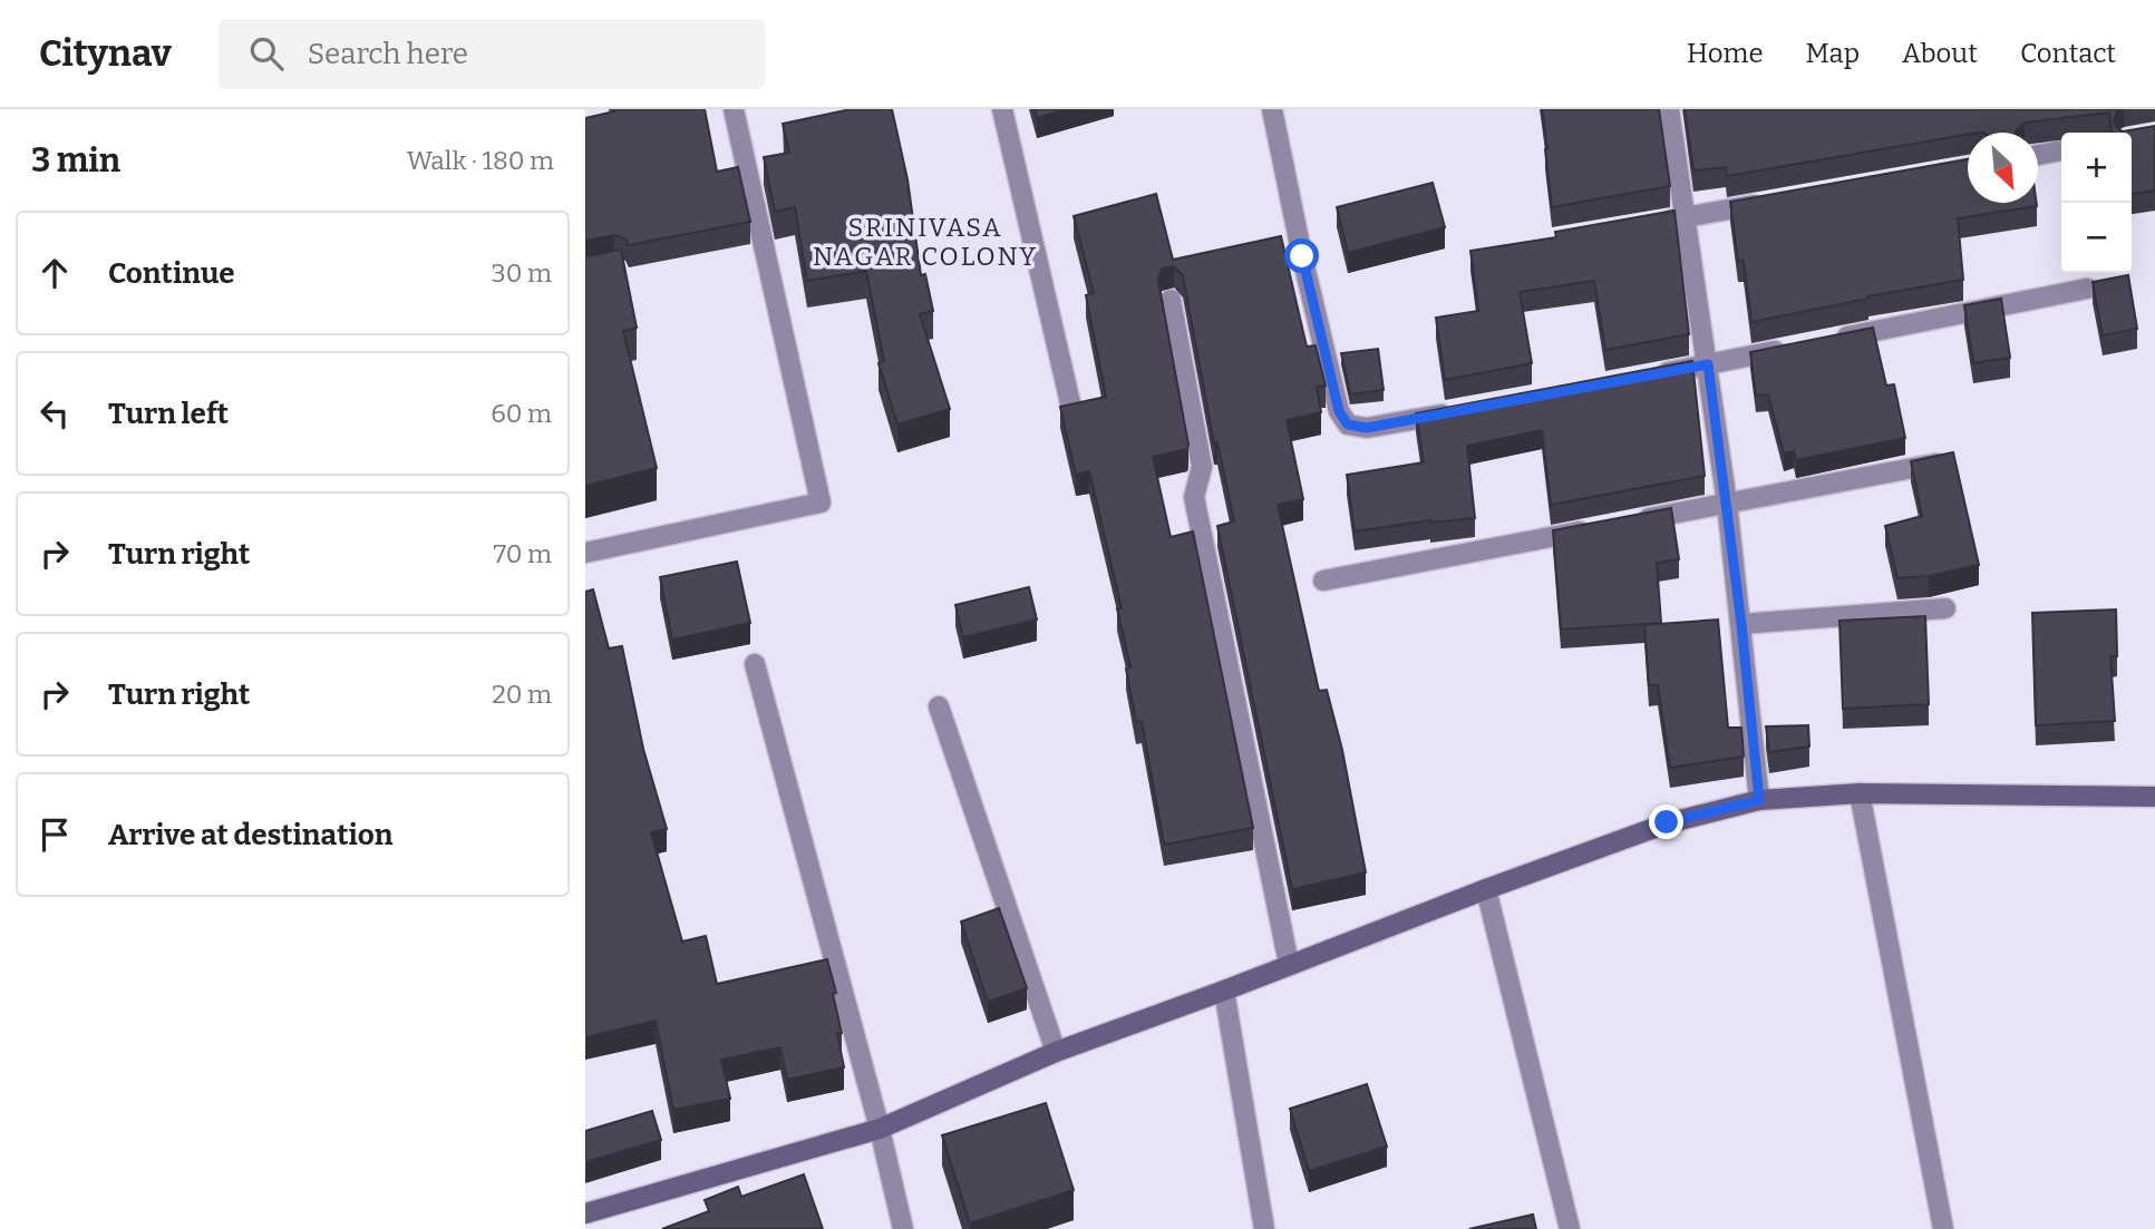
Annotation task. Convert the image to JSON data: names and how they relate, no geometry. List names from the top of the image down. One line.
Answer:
{"districts":["SRINIVASA NAGAR COLONY"],"north":"bottom right","page":{"header":"Citynav","search":"Search here","nav":["Home","Map","About","Contact"],"heading":["3 min","Walk · 180 m"],"map_buttons":["+","−"],"list":[["Continue","30 m"],["Turn left","60 m"],["Turn right","70 m"],["Turn right","20 m"],"Arrive at destination"]}}
